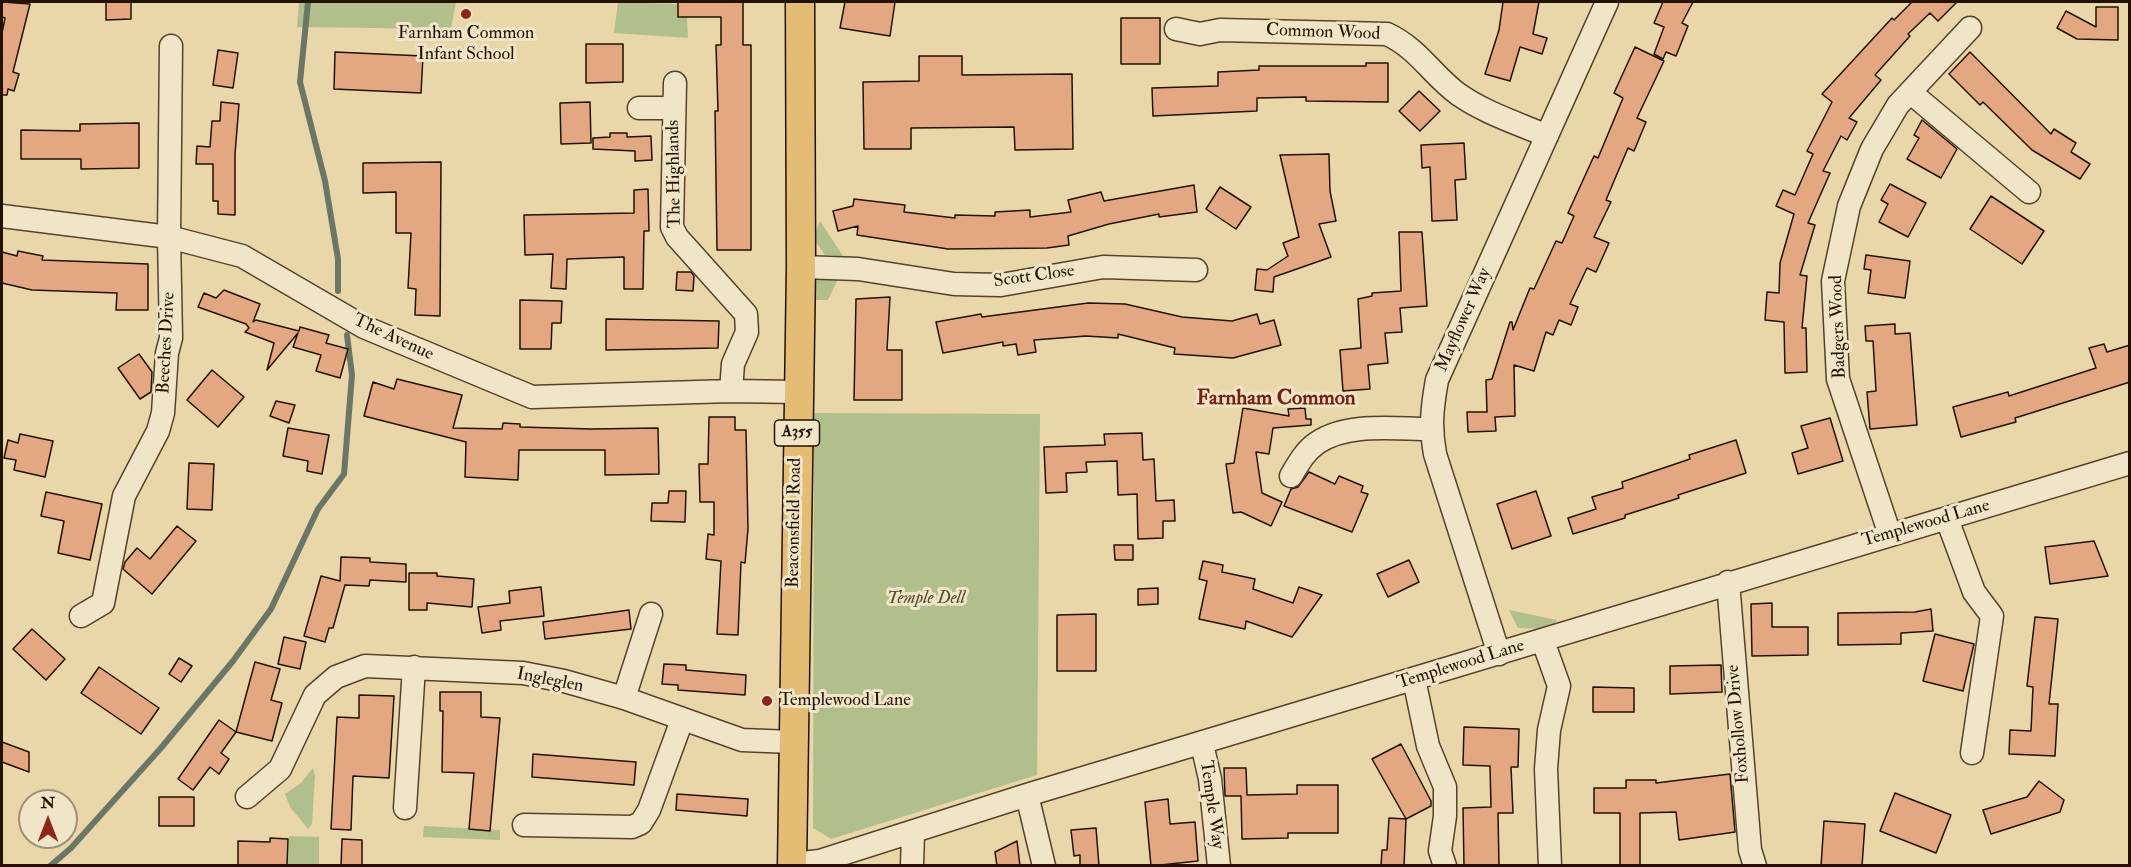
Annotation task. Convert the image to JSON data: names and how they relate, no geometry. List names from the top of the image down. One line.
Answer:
{"streets":{"main road":["A355","Beaconsfield Road"],"street":["Common Wood","The Highlands","Scott Close","Mayflower Way","Badgers Wood","The Avenue","Beeches Drive","Templewood Lane","Ingleglen","Foxhollow Drive","Temple Way"]},"crossings":[["Common Wood","Mayflower Way"],["The Highlands","The Avenue"],["Scott Close","Beaconsfield Road"],["Mayflower Way","Templewood Lane"],["Badgers Wood","Templewood Lane"],["The Avenue","Beeches Drive"],["The Avenue","Beaconsfield Road"],["Beaconsfield Road","Templewood Lane"],["Beaconsfield Road","Ingleglen"],["Templewood Lane","Foxhollow Drive"],["Templewood Lane","Temple Way"]],"districts":["Farnham Common"],"parks":["Temple Dell"],"places":["Farnham Common Infant School","Templewood Lane"],"north":"top"}
